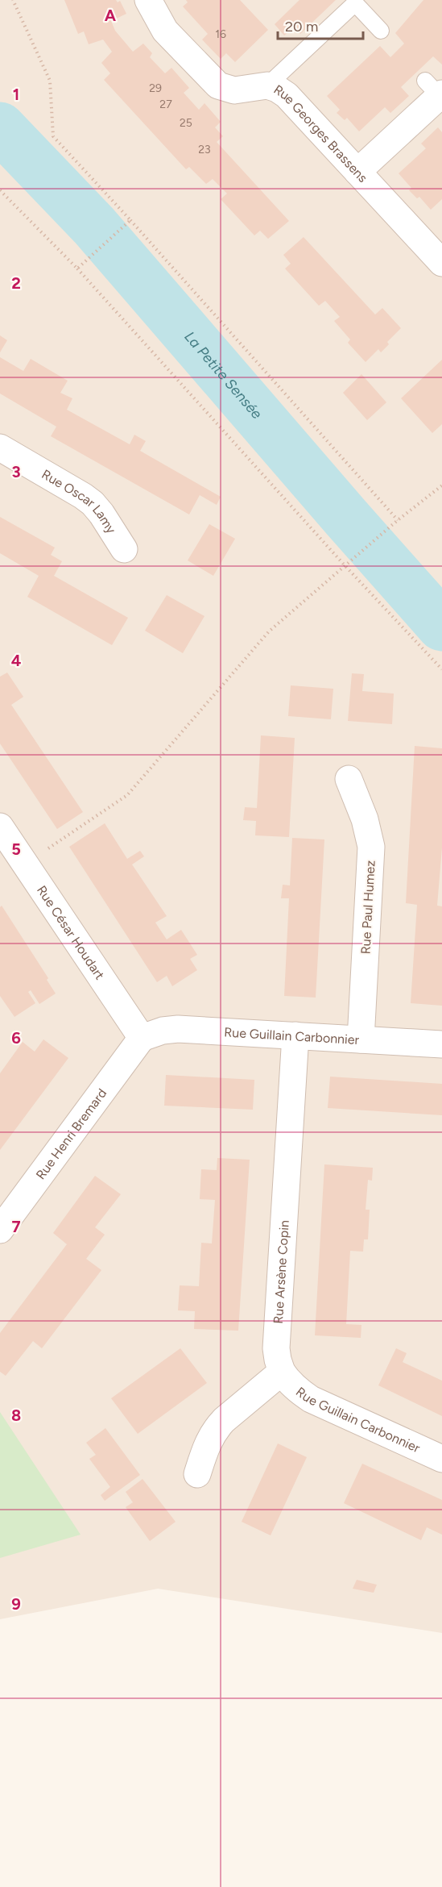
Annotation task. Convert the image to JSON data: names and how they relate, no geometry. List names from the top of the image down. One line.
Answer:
{"streets":{"street":["Rue Georges Brassens","Rue Oscar Lamy","Rue Paul Humez","Rue César Houdart","Rue Guillain Carbonnier","Rue Henri Bremard","Rue Arsène Copin"]},"crossings":[["Rue Paul Humez","Rue Guillain Carbonnier"],["Rue César Houdart","Rue Guillain Carbonnier"],["Rue César Houdart","Rue Henri Bremard"],["Rue Guillain Carbonnier","Rue Henri Bremard"],["Rue Guillain Carbonnier","Rue Arsène Copin"]],"water":["La Petite Sensée"],"house_numbers":["16","29","27","25","23"],"scale_bar":"20 m","grid":{"columns":["A"],"rows":["1","2","3","4","5","6","7","8","9"]}}
